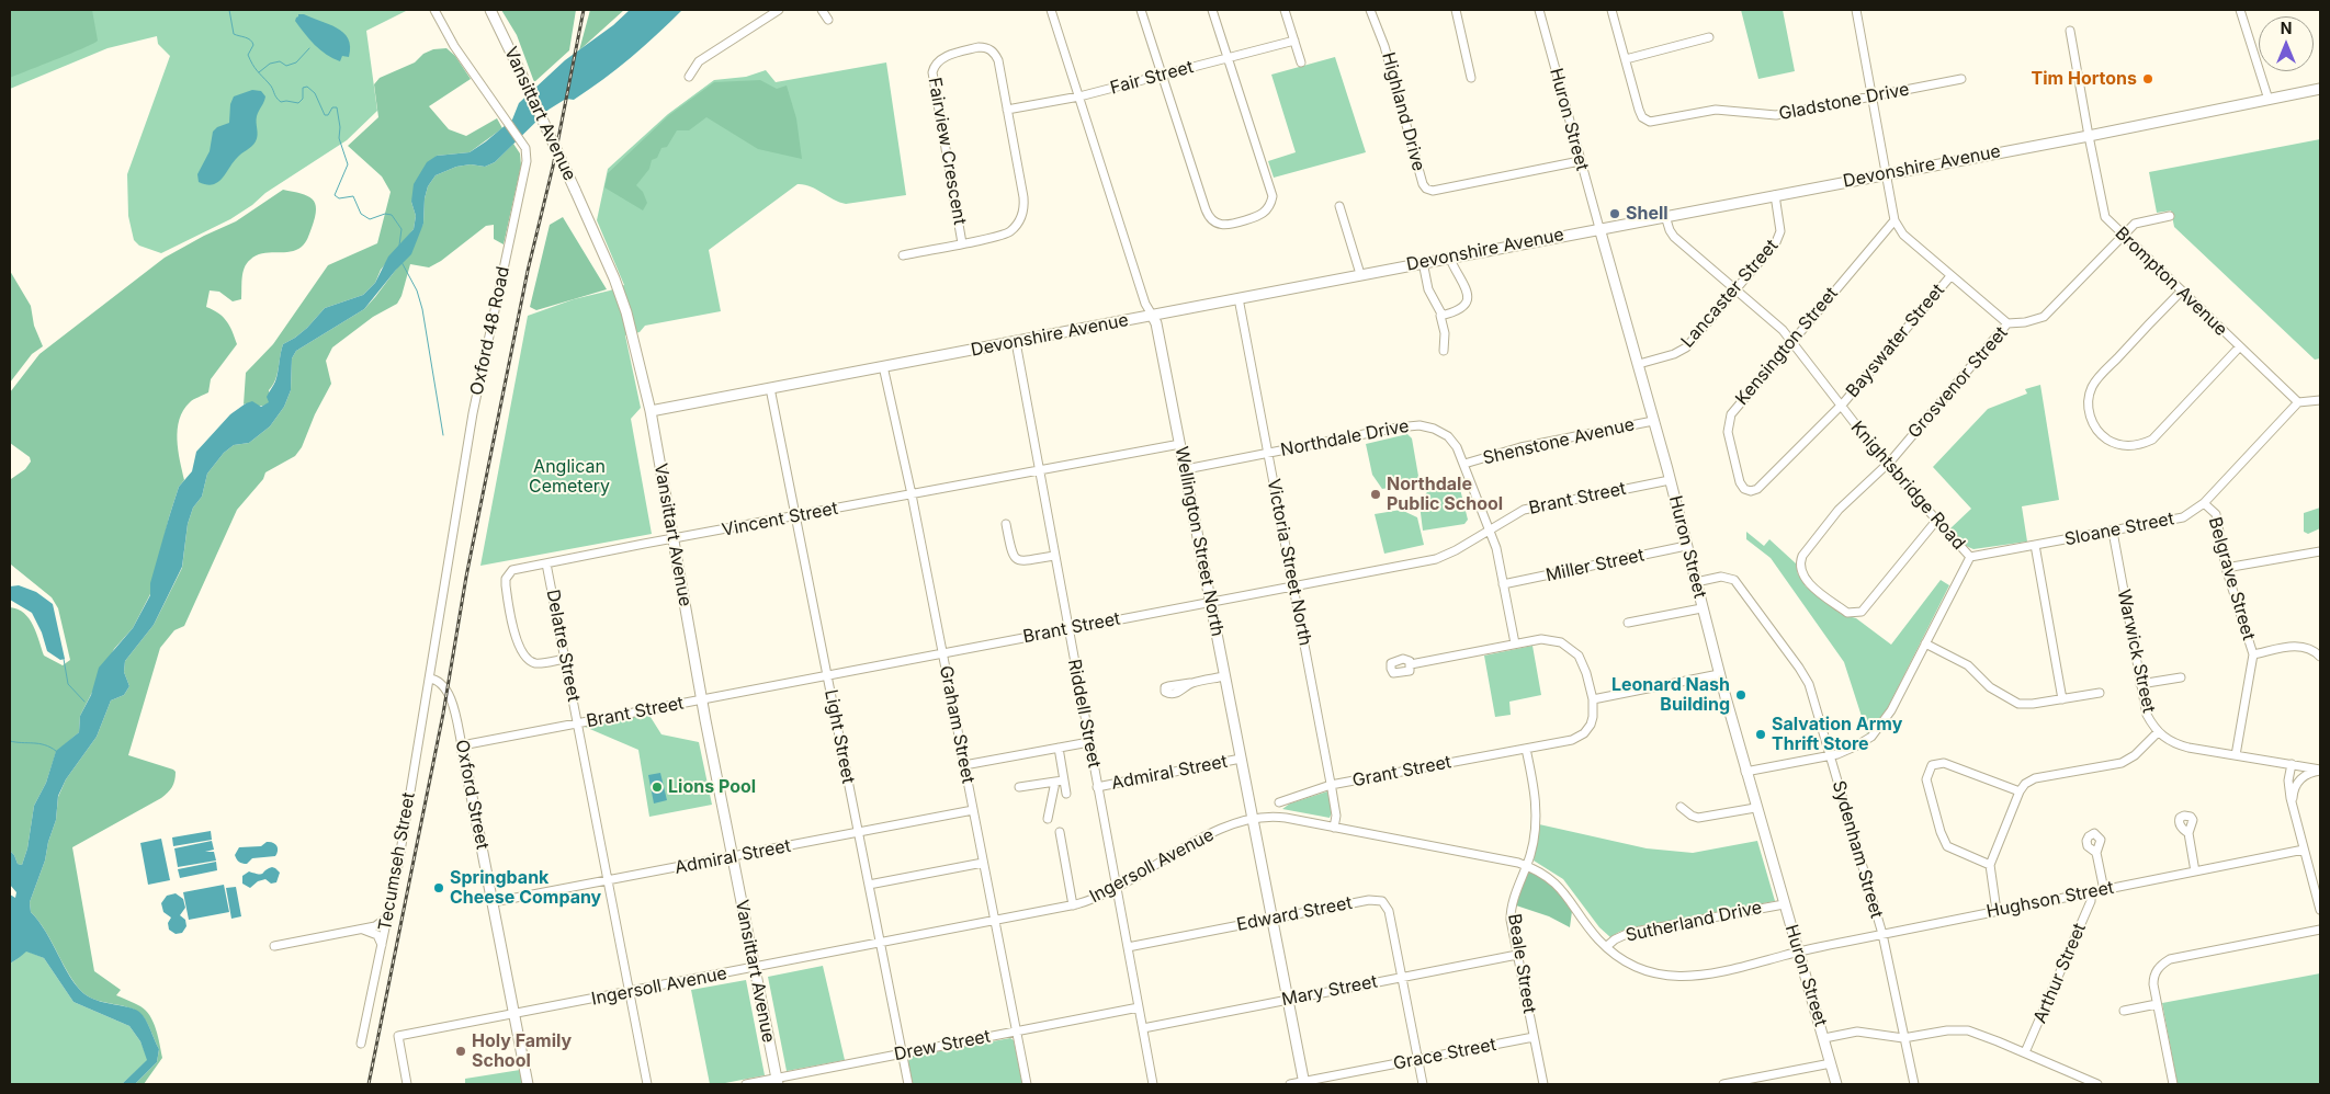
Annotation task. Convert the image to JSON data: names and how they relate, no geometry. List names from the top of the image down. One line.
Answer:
{"streets":{"main road":["Vansittart Avenue","Huron Street","Devonshire Avenue","Wellington Street North","Oxford Street"],"street":["Fair Street","Gladstone Drive","Highland Drive","Fairview Crescent","Brompton Avenue","Lancaster Street","Oxford 48 Road","Bayswater Street","Kensington Street","Grosvenor Street","Northdale Drive","Shenstone Avenue","Knightsbridge Road","Brant Street","Vincent Street","Sloane Street","Victoria Street North","Miller Street","Belgrave Street","Delatre Street","Warwick Street","Riddell Street","Graham Street","Light Street","Grant Street","Admiral Street","Sydenham Street","Tecumseh Street","Ingersoll Avenue","Hughson Street","Edward Street","Sutherland Drive","Beale Street","Arthur Street","Mary Street","Drew Street","Grace Street"]},"crossings":[["Fair Street","Fairview Crescent"],["Fair Street","Wellington Street North"],["Highland Drive","Huron Street"],["Vansittart Avenue","Devonshire Avenue"],["Vansittart Avenue","Brant Street"],["Vansittart Avenue","Vincent Street"],["Vansittart Avenue","Admiral Street"],["Vansittart Avenue","Ingersoll Avenue"],["Vansittart Avenue","Drew Street"],["Huron Street","Devonshire Avenue"],["Huron Street","Lancaster Street"],["Huron Street","Shenstone Avenue"],["Huron Street","Knightsbridge Road"],["Huron Street","Brant Street"],["Huron Street","Miller Street"],["Huron Street","Sydenham Street"],["Huron Street","Ingersoll Avenue"],["Huron Street","Hughson Street"],["Huron Street","Sutherland Drive"],["Devonshire Avenue","Brompton Avenue"],["Devonshire Avenue","Lancaster Street"],["Devonshire Avenue","Knightsbridge Road"],["Devonshire Avenue","Wellington Street North"],["Devonshire Avenue","Victoria Street North"],["Devonshire Avenue","Riddell Street"],["Devonshire Avenue","Graham Street"],["Devonshire Avenue","Light Street"],["Brompton Avenue","Grosvenor Street"],["Brompton Avenue","Sloane Street"],["Lancaster Street","Knightsbridge Road"],["Oxford 48 Road","Oxford Street"],["Oxford 48 Road","Tecumseh Street"],["Bayswater Street","Kensington Street"],["Bayswater Street","Knightsbridge Road"],["Kensington Street","Knightsbridge Road"],["Grosvenor Street","Knightsbridge Road"],["Northdale Drive","Shenstone Avenue"],["Northdale Drive","Brant Street"],["Northdale Drive","Wellington Street North"],["Northdale Drive","Victoria Street North"],["Northdale Drive","Miller Street"],["Knightsbridge Road","Sloane Street"],["Knightsbridge Road","Sydenham Street"],["Brant Street","Wellington Street North"],["Brant Street","Victoria Street North"],["Brant Street","Delatre Street"],["Brant Street","Riddell Street"],["Brant Street","Graham Street"],["Brant Street","Light Street"],["Brant Street","Oxford Street"],["Vincent Street","Wellington Street North"],["Vincent Street","Delatre Street"],["Vincent Street","Riddell Street"],["Vincent Street","Graham Street"],["Vincent Street","Light Street"],["Sloane Street","Belgrave Street"],["Sloane Street","Warwick Street"],["Wellington Street North","Admiral Street"],["Wellington Street North","Ingersoll Avenue"],["Wellington Street North","Edward Street"],["Wellington Street North","Mary Street"],["Wellington Street North","Grace Street"],["Victoria Street North","Grant Street"],["Victoria Street North","Ingersoll Avenue"],["Belgrave Street","Warwick Street"],["Delatre Street","Admiral Street"],["Delatre Street","Ingersoll Avenue"],["Riddell Street","Admiral Street"],["Riddell Street","Ingersoll Avenue"],["Riddell Street","Edward Street"],["Riddell Street","Mary Street"],["Riddell Street","Drew Street"],["Graham Street","Admiral Street"],["Graham Street","Ingersoll Avenue"],["Graham Street","Drew Street"],["Light Street","Admiral Street"],["Light Street","Ingersoll Avenue"],["Light Street","Drew Street"],["Grant Street","Beale Street"],["Admiral Street","Oxford Street"],["Oxford Street","Tecumseh Street"],["Oxford Street","Ingersoll Avenue"],["Sydenham Street","Hughson Street"],["Ingersoll Avenue","Hughson Street"],["Ingersoll Avenue","Sutherland Drive"],["Ingersoll Avenue","Beale Street"],["Hughson Street","Arthur Street"],["Edward Street","Mary Street"],["Beale Street","Mary Street"],["Beale Street","Grace Street"]],"parks":["Anglican Cemetery"],"places":["Tim Hortons","Shell","Northdale Public School","Leonard Nash Building","Salvation Army Thrift Store","Lions Pool","Springbank Cheese Company","Holy Family School"],"north":"top"}
